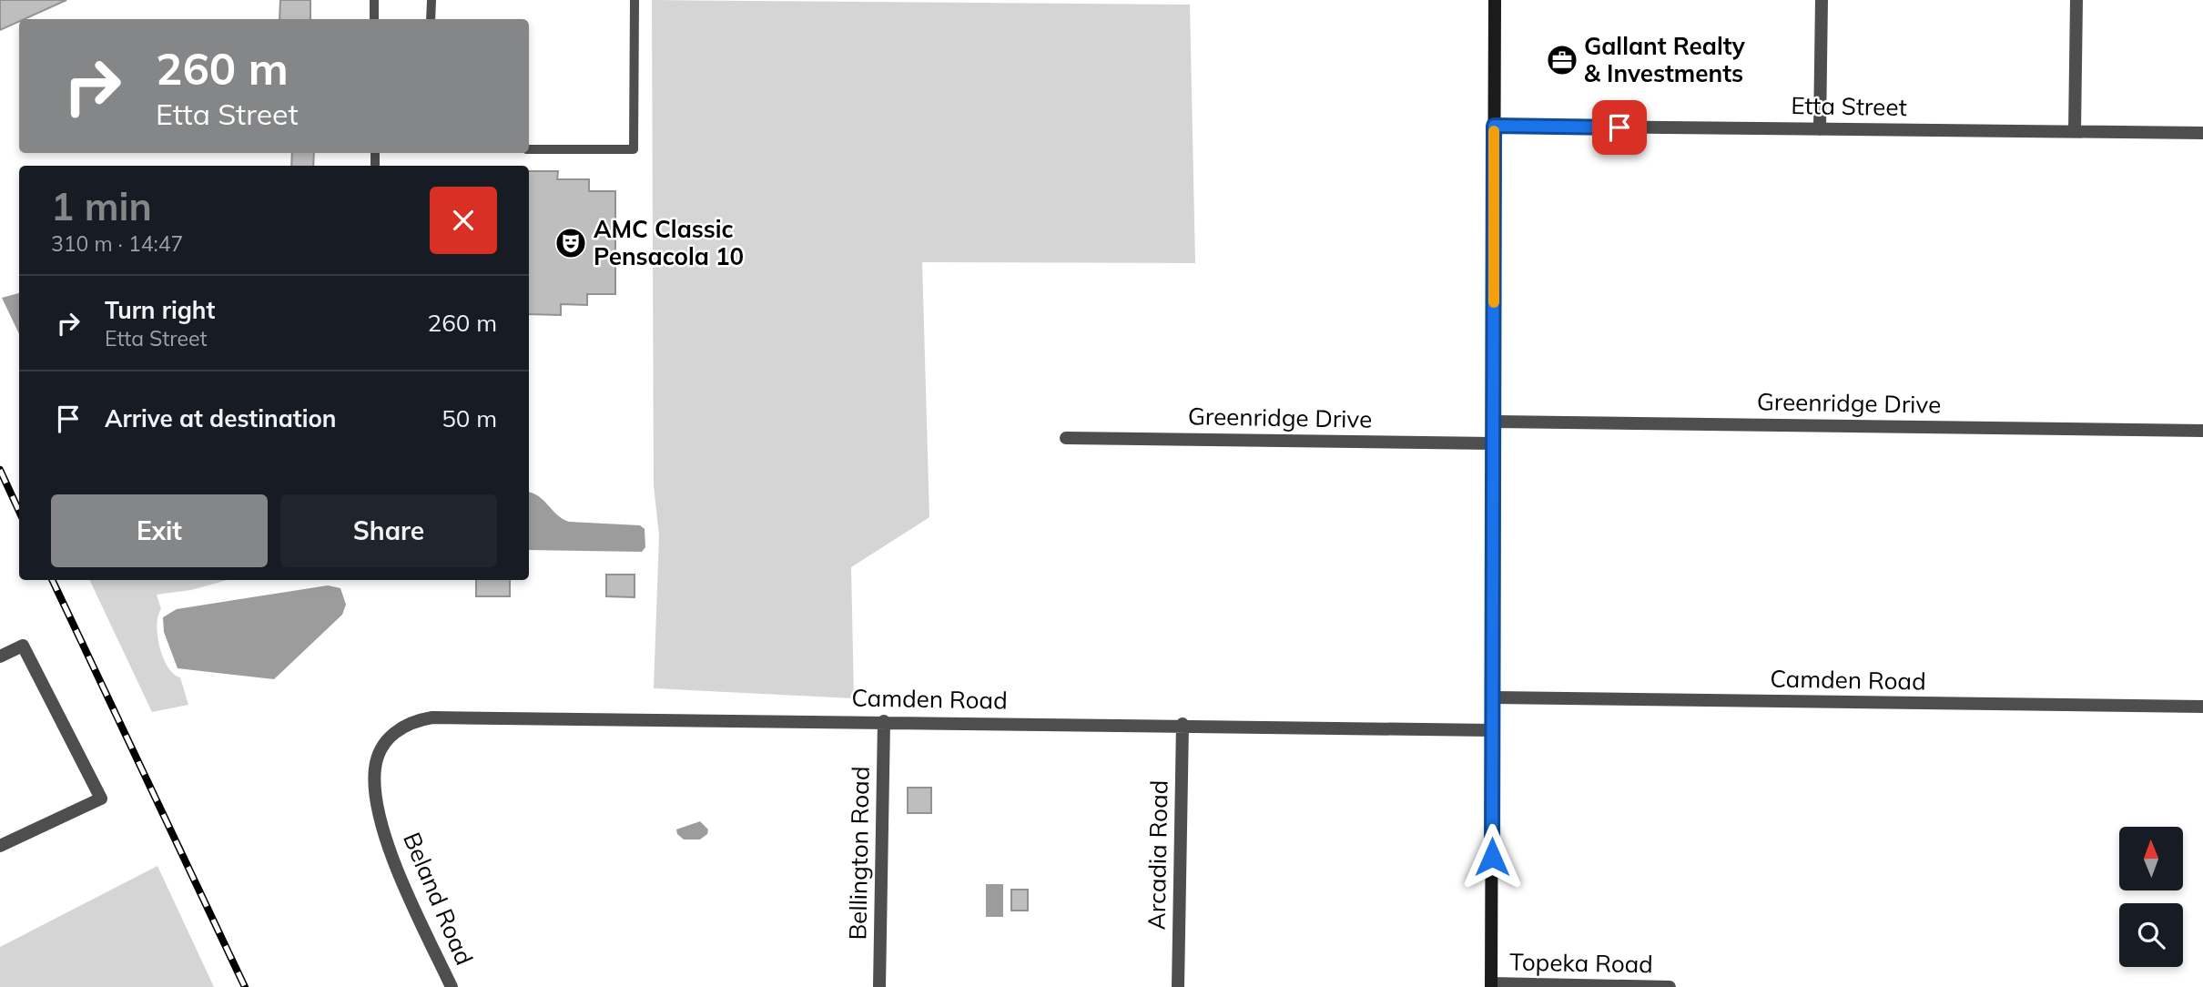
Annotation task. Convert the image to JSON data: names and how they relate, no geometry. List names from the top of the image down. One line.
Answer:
{"streets":{"street":["Etta Street","Greenridge Drive","Camden Road","Bellington Road","Arcadia Road","Beland Road","Topeka Road"]},"crossings":[["Camden Road","Bellington Road"],["Camden Road","Arcadia Road"],["Camden Road","Beland Road"]],"places":{"office":["Gallant Realty & Investments"],"theatre":["AMC Classic Pensacola 10"]},"north":"top","page":{"turn":["260 m","Etta Street"],"heading":["1 min","310 m · 14:47"],"list":[{"name":"Turn right","note":"Etta Street","value":"260 m"},{"name":"Arrive at destination","value":"50 m"}],"buttons":["Exit","Share"]}}
